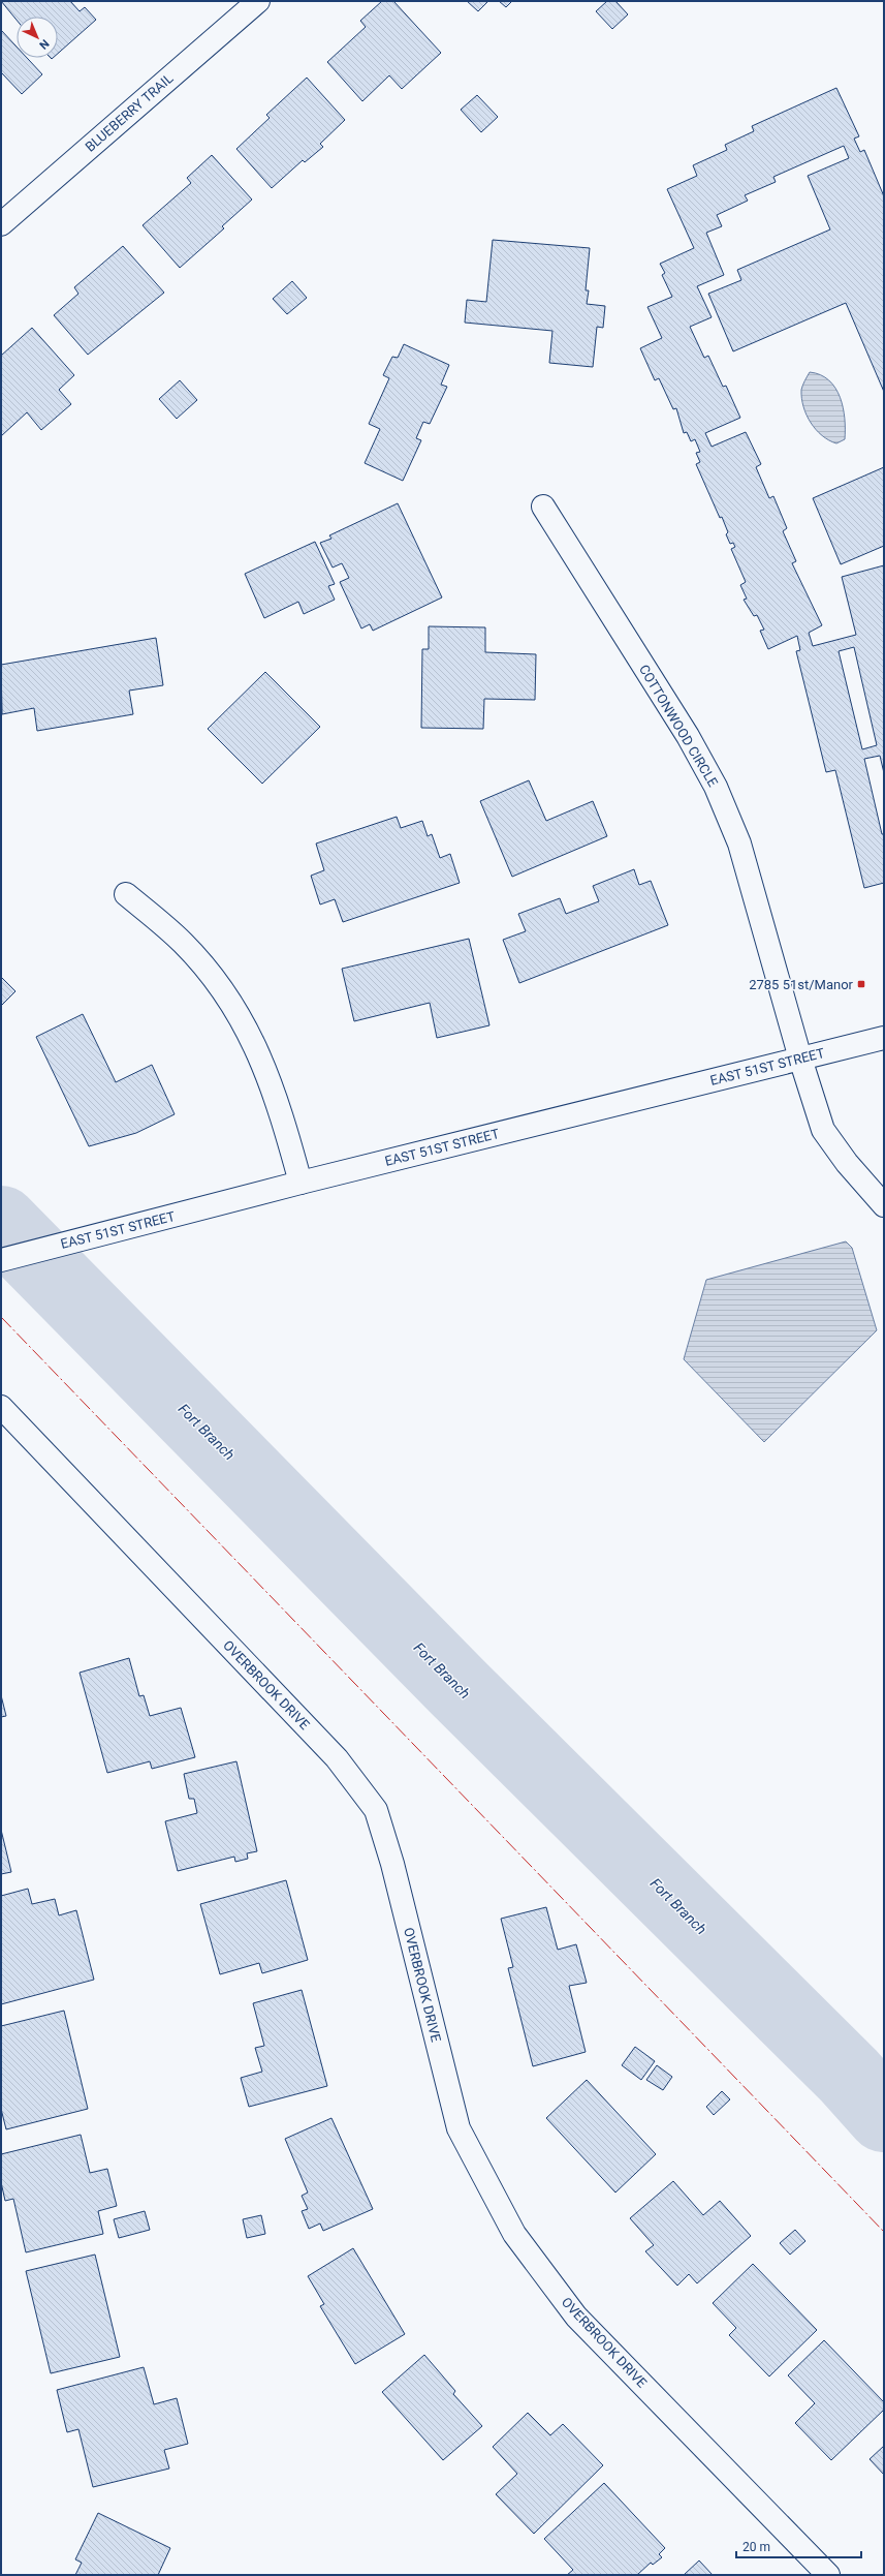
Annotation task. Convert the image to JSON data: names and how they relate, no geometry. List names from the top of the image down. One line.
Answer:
{"streets":{"street":["BLUEBERRY TRAIL","COTTONWOOD CIRCLE","EAST 51ST STREET","OVERBROOK DRIVE"]},"crossings":[["COTTONWOOD CIRCLE","EAST 51ST STREET"]],"water":["Fort Branch"],"places":{"transit":["2785 51st/Manor"]},"scale_bar":"20 m","north":"bottom right"}
